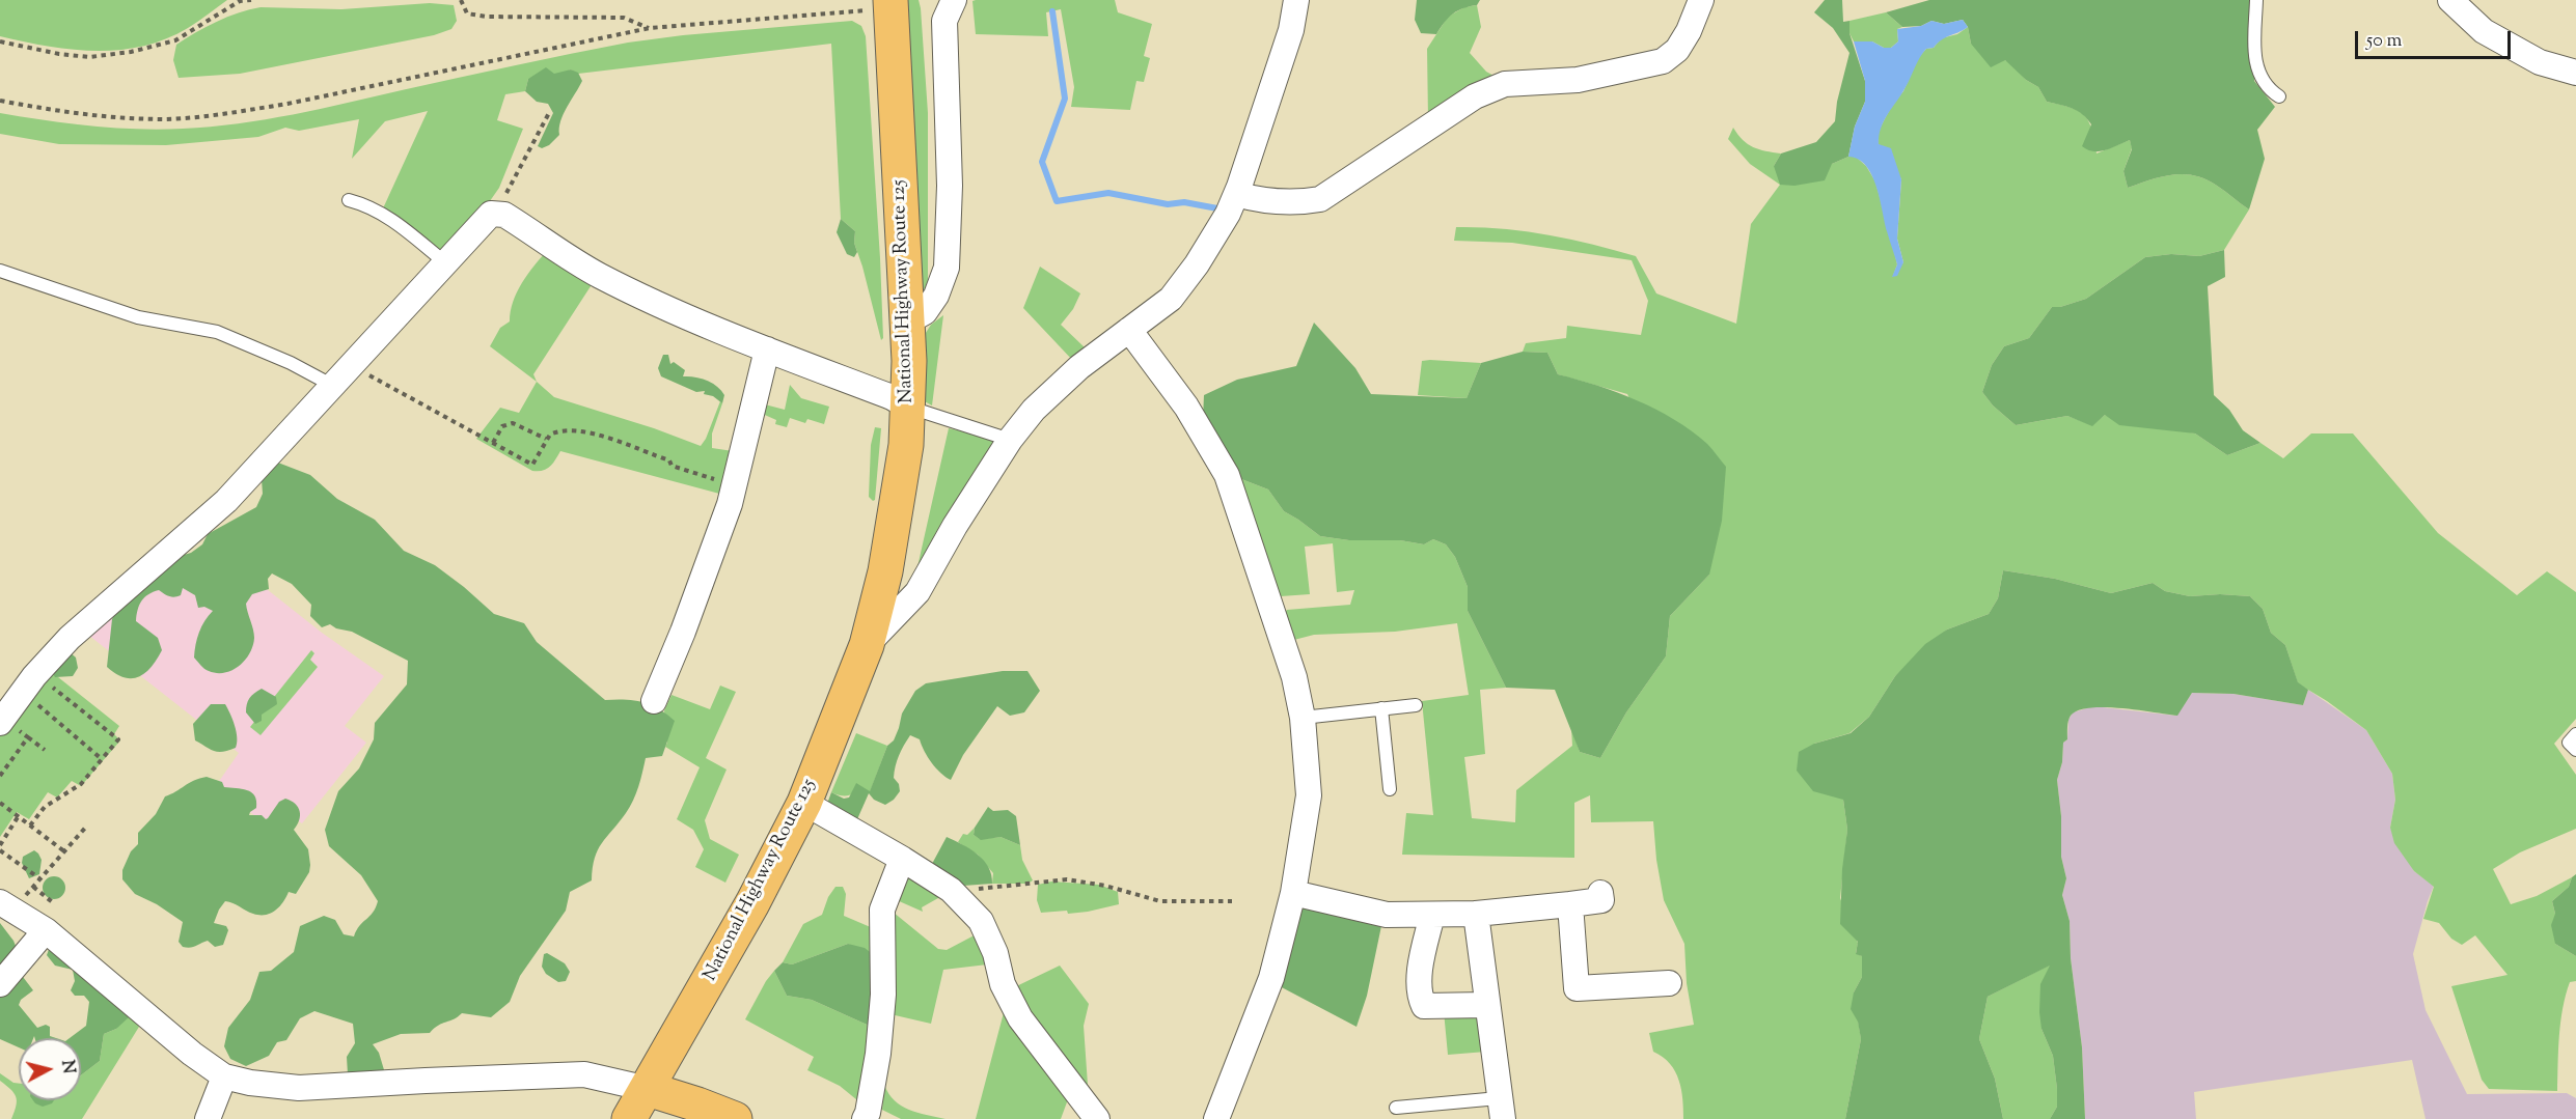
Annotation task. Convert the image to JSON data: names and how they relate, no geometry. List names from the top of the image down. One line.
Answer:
{"streets":{"main road":["National Highway Route 125"]},"scale_bar":"50 m","north":"right"}
